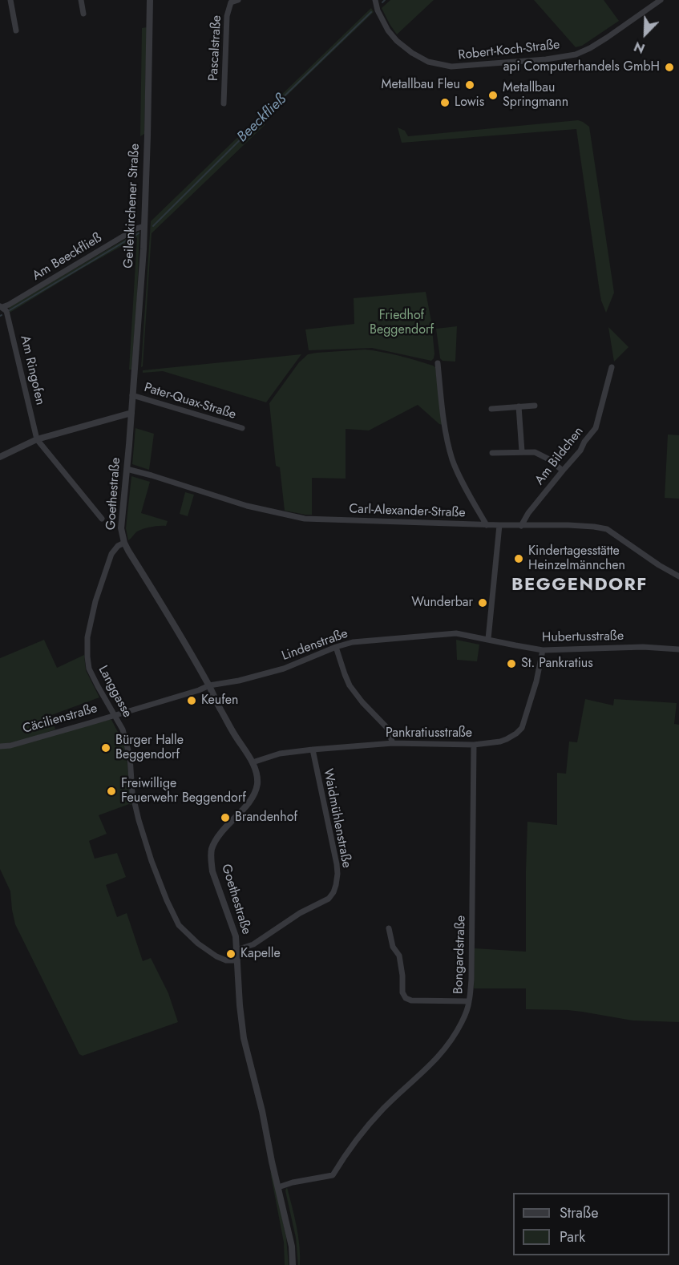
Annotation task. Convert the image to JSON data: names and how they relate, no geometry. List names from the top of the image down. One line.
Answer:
{"streets":{"street":["Pascalstraße","Robert-Koch-Straße","Geilenkirchener Straße","Am Beeckfließ","Am Ringofen","Pater-Quax-Straße","Am Bildchen","Goethestraße","Carl-Alexander-Straße","Hubertusstraße","Lindenstraße","Langgasse","Cäcilienstraße","Pankratiusstraße","Waidmühlenstraße","Bongardstraße"]},"crossings":[["Geilenkirchener Straße","Am Beeckfließ"],["Geilenkirchener Straße","Pater-Quax-Straße"],["Geilenkirchener Straße","Goethestraße"],["Am Beeckfließ","Am Ringofen"],["Am Bildchen","Carl-Alexander-Straße"],["Goethestraße","Carl-Alexander-Straße"],["Goethestraße","Lindenstraße"],["Goethestraße","Langgasse"],["Goethestraße","Cäcilienstraße"],["Goethestraße","Pankratiusstraße"],["Goethestraße","Waidmühlenstraße"],["Goethestraße","Bongardstraße"],["Hubertusstraße","Lindenstraße"],["Hubertusstraße","Pankratiusstraße"],["Lindenstraße","Cäcilienstraße"],["Langgasse","Cäcilienstraße"],["Pankratiusstraße","Waidmühlenstraße"],["Pankratiusstraße","Bongardstraße"]],"districts":["BEGGENDORF"],"water":["Beeckfließ"],"parks":["Friedhof Beggendorf"],"places":["api Computerhandels GmbH","Metallbau Fleu","Metallbau Springmann","Lowis","Kindertagesstätte Heinzelmännchen","Wunderbar","St. Pankratius","Keufen","Bürger Halle Beggendorf","Freiwillige Feuerwehr Beggendorf","Brandenhof","Kapelle"],"legend":["Straße","Park"],"north":"bottom left"}
